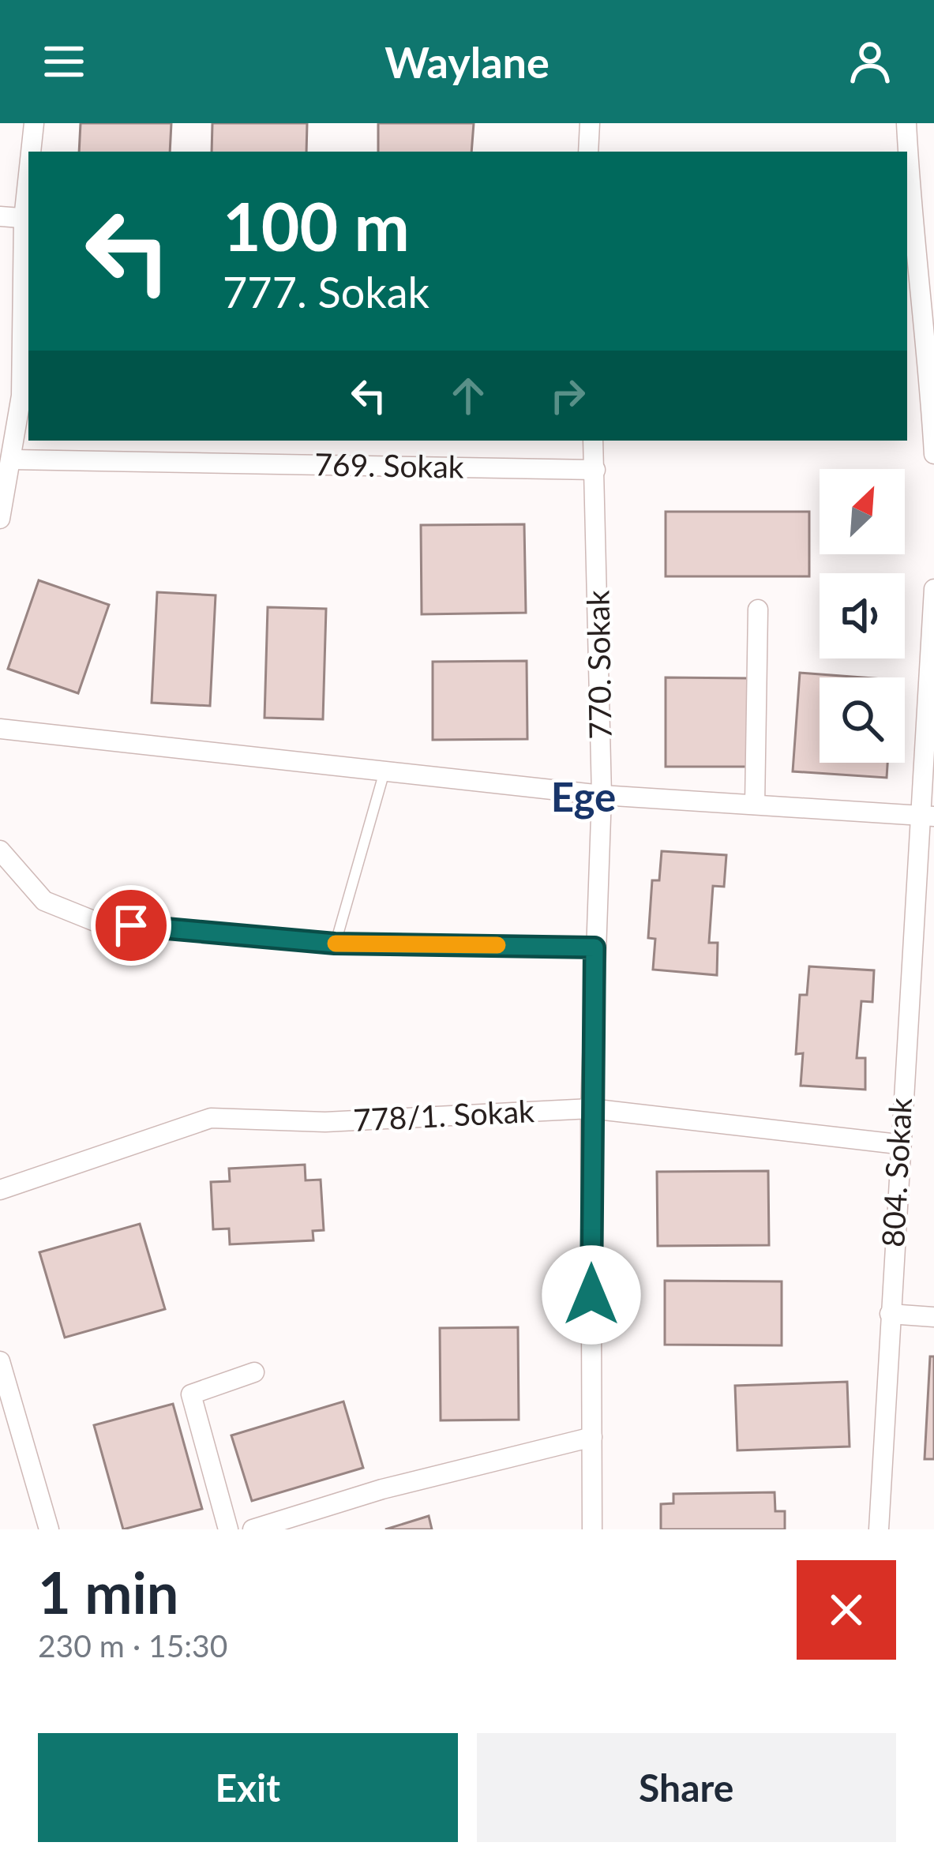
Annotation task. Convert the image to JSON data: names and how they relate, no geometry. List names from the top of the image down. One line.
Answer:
{"streets":{"street":["769. Sokak","770. Sokak","778/1. Sokak","804. Sokak"]},"crossings":[["769. Sokak","770. Sokak"],["770. Sokak","778/1. Sokak"],["778/1. Sokak","804. Sokak"]],"districts":["Ege"],"north":"top right","page":{"header":"Waylane","turn":["100 m","777. Sokak"],"heading":["1 min","230 m · 15:30"],"buttons":["Exit","Share"]}}
